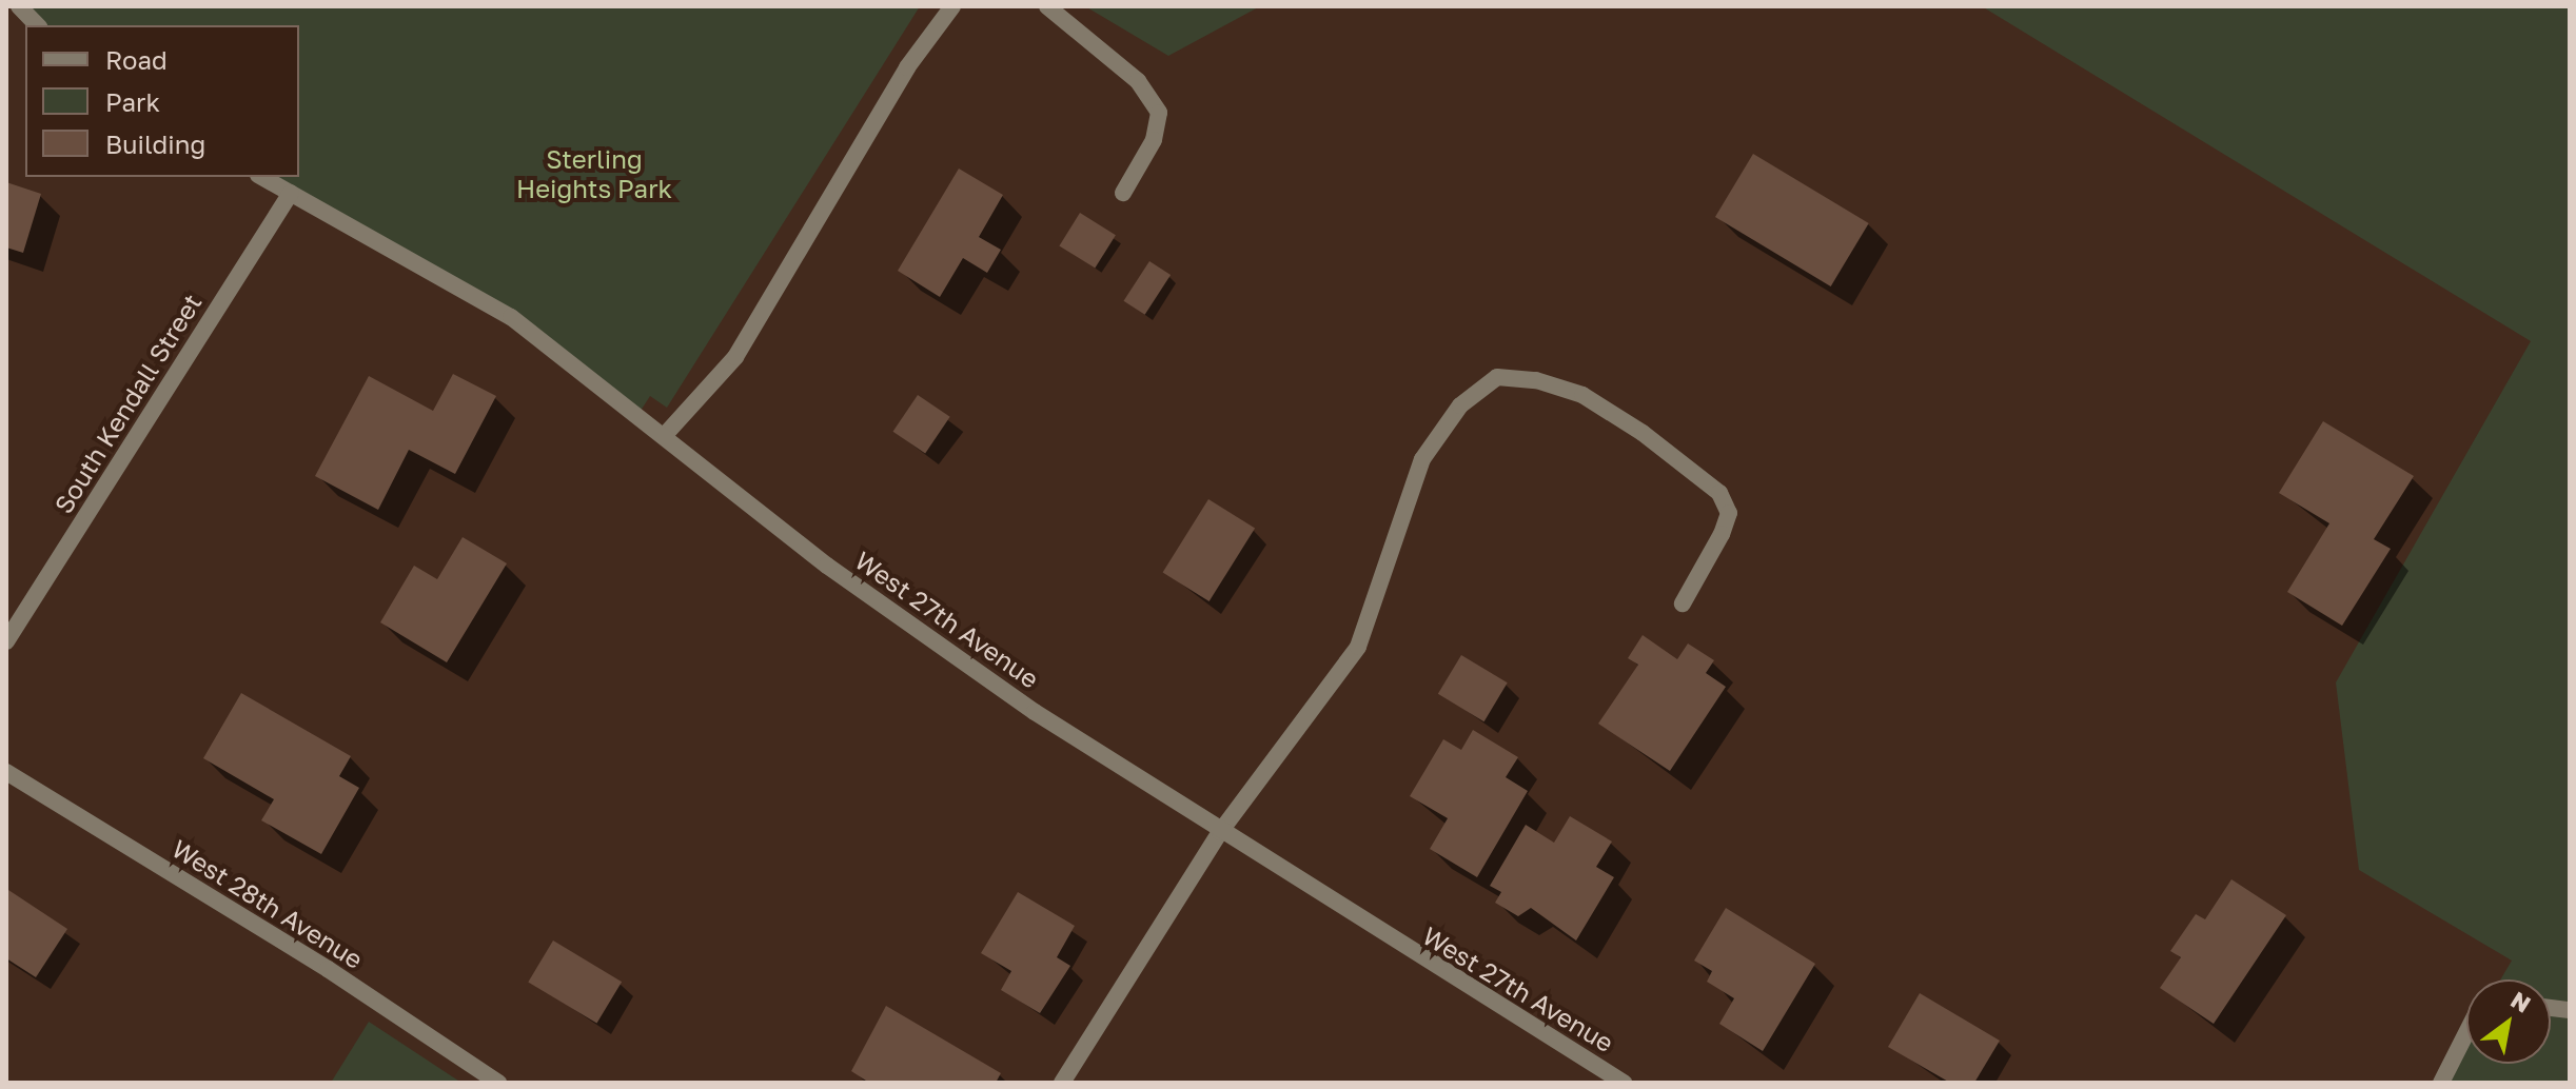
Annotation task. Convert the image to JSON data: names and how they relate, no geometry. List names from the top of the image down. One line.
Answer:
{"streets":{"street":["South Kendall Street","West 27th Avenue","West 28th Avenue"]},"crossings":[["South Kendall Street","West 27th Avenue"]],"parks":["Sterling Heights Park"],"legend":["Road","Park","Building"],"north":"top right"}
